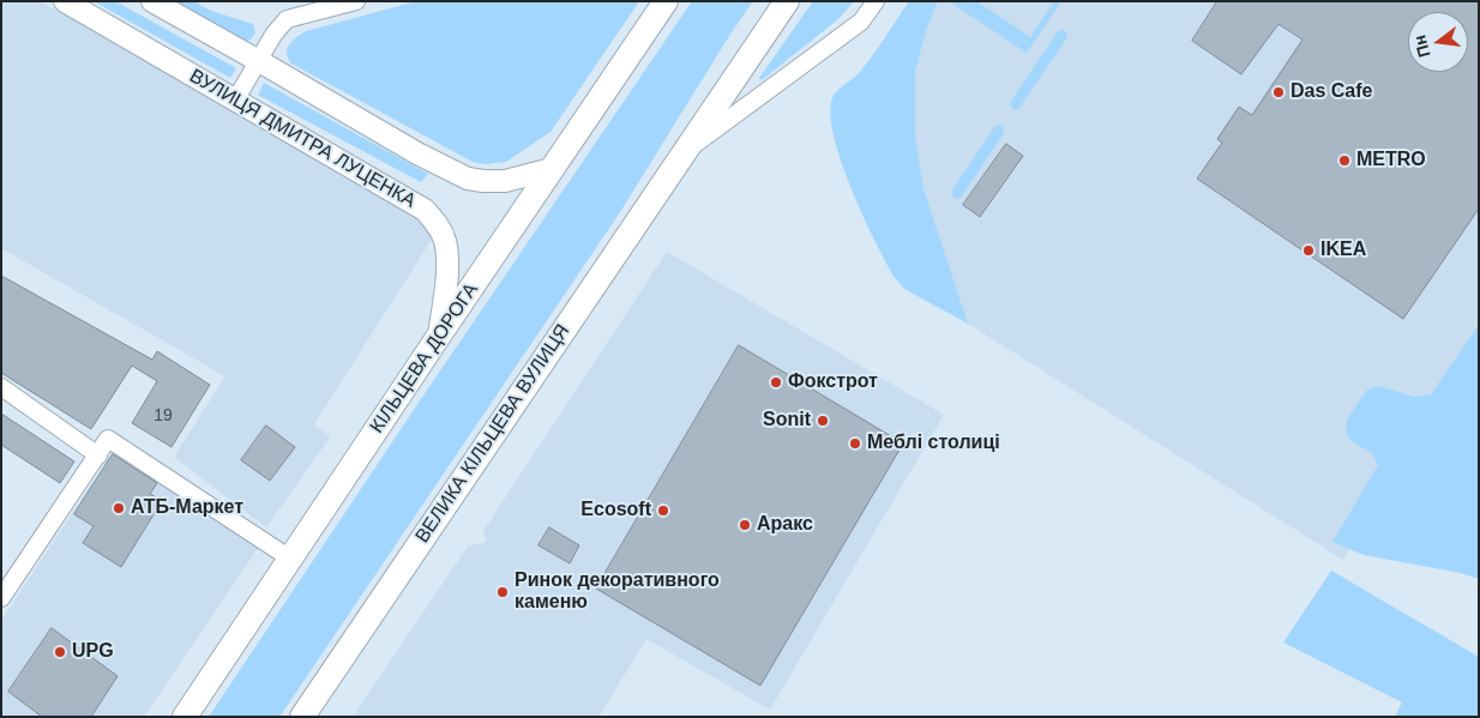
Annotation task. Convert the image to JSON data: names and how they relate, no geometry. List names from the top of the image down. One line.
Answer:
{"streets":{"highway":["КІЛЬЦЕВА ДОРОГА","ВЕЛИКА КІЛЬЦЕВА ВУЛИЦЯ"],"main road":["ВУЛИЦЯ ДМИТРА ЛУЦЕНКА"]},"crossings":[["ВУЛИЦЯ ДМИТРА ЛУЦЕНКА","КІЛЬЦЕВА ДОРОГА"]],"places":["Das Cafe","METRO","IKEA","Фокстрот","Sonit","Меблі столиці","АТБ-Маркет","Ecosoft","Аракс","Ринок декоративного каменю","UPG"],"house_numbers":["19"],"north":"left"}
